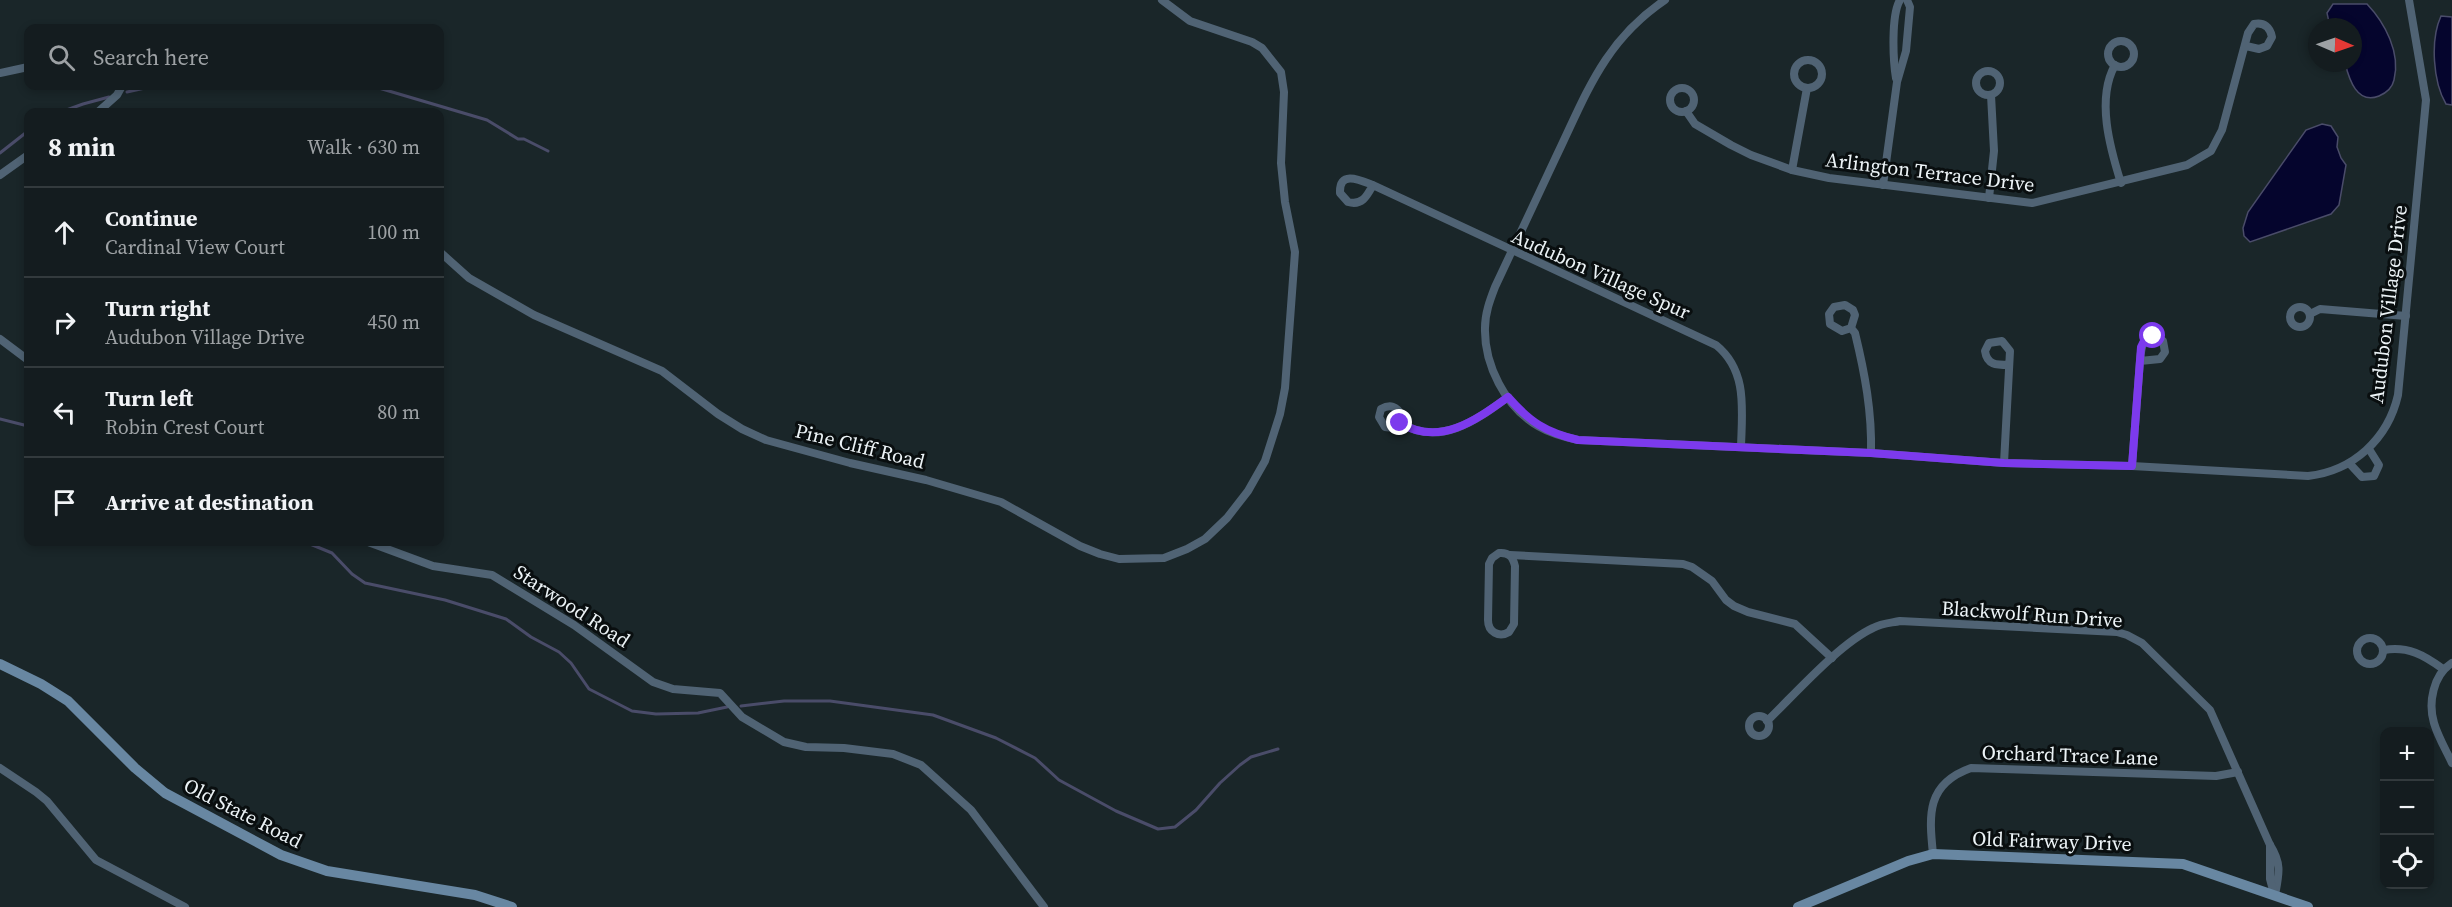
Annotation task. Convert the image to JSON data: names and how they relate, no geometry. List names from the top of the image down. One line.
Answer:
{"streets":{"street":["Arlington Terrace Drive","Audubon Village Spur","Audubon Village Drive","Pine Cliff Road","Starwood Road","Blackwolf Run Drive","Orchard Trace Lane","Old State Road","Old Fairway Drive"]},"crossings":[["Audubon Village Spur","Audubon Village Drive"],["Blackwolf Run Drive","Orchard Trace Lane"],["Blackwolf Run Drive","Old Fairway Drive"],["Orchard Trace Lane","Old Fairway Drive"]],"north":"right","page":{"search":"Search here","heading":["8 min","Walk · 630 m"],"list":[["Continue","Cardinal View Court","100 m"],["Turn right","Audubon Village Drive","450 m"],["Turn left","Robin Crest Court","80 m"],"Arrive at destination"],"map_buttons":["+","−"]}}
